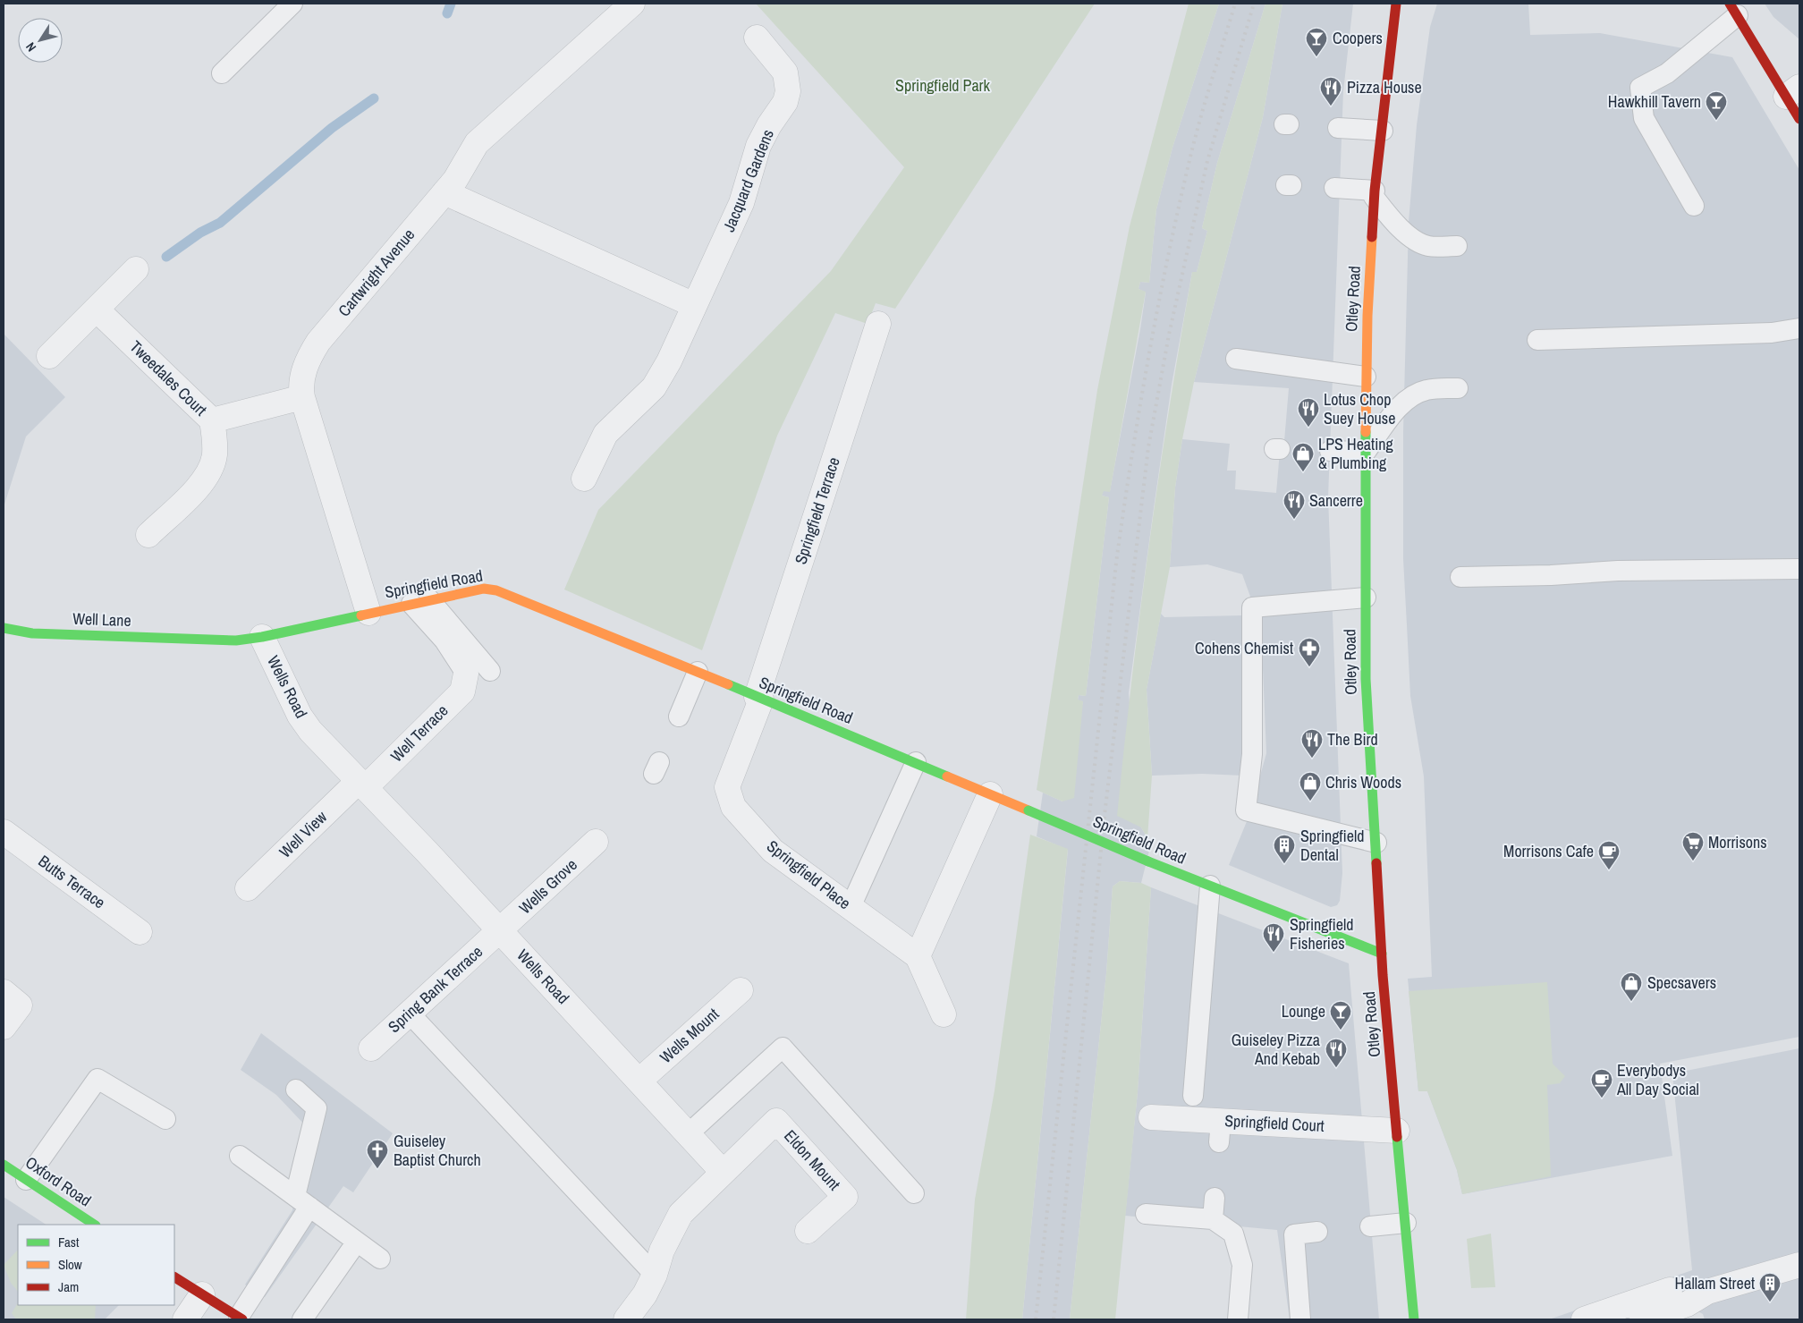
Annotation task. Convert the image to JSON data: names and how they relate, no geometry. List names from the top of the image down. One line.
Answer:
{"streets":{"street":["Jacquard Gardens","Cartwright Avenue","Otley Road","Tweedales Court","Springfield Terrace","Springfield Road","Well Lane","Wells Road","Well Terrace","Well View","Springfield Place","Butts Terrace","Wells Grove","Spring Bank Terrace","Wells Mount","Springfield Court","Eldon Mount","Oxford Road"]},"crossings":[["Cartwright Avenue","Tweedales Court"],["Cartwright Avenue","Springfield Road"],["Otley Road","Springfield Road"],["Otley Road","Springfield Court"],["Springfield Terrace","Springfield Road"],["Springfield Terrace","Springfield Place"],["Springfield Road","Well Lane"],["Springfield Road","Wells Road"],["Springfield Road","Springfield Place"],["Wells Road","Well Terrace"],["Wells Road","Well View"],["Wells Road","Wells Grove"],["Wells Road","Spring Bank Terrace"],["Wells Road","Wells Mount"],["Wells Road","Eldon Mount"],["Well Terrace","Well View"],["Wells Grove","Spring Bank Terrace"]],"parks":["Springfield Park"],"places":{"bar":["Coopers","Hawkhill Tavern","Lounge"],"restaurant":["Pizza House","Lotus Chop Suey House","Sancerre","The Bird","Springfield Fisheries","Guiseley Pizza And Kebab"],"shop":["LPS Heating & Plumbing","Chris Woods","Specsavers"],"pharmacy":["Cohens Chemist"],"supermarket":["Morrisons"],"building":["Springfield Dental","Hallam Street"],"cafe":["Morrisons Cafe","Everybodys All Day Social"],"church":["Guiseley Baptist Church"]},"legend":["Fast","Slow","Jam"],"north":"bottom left"}
